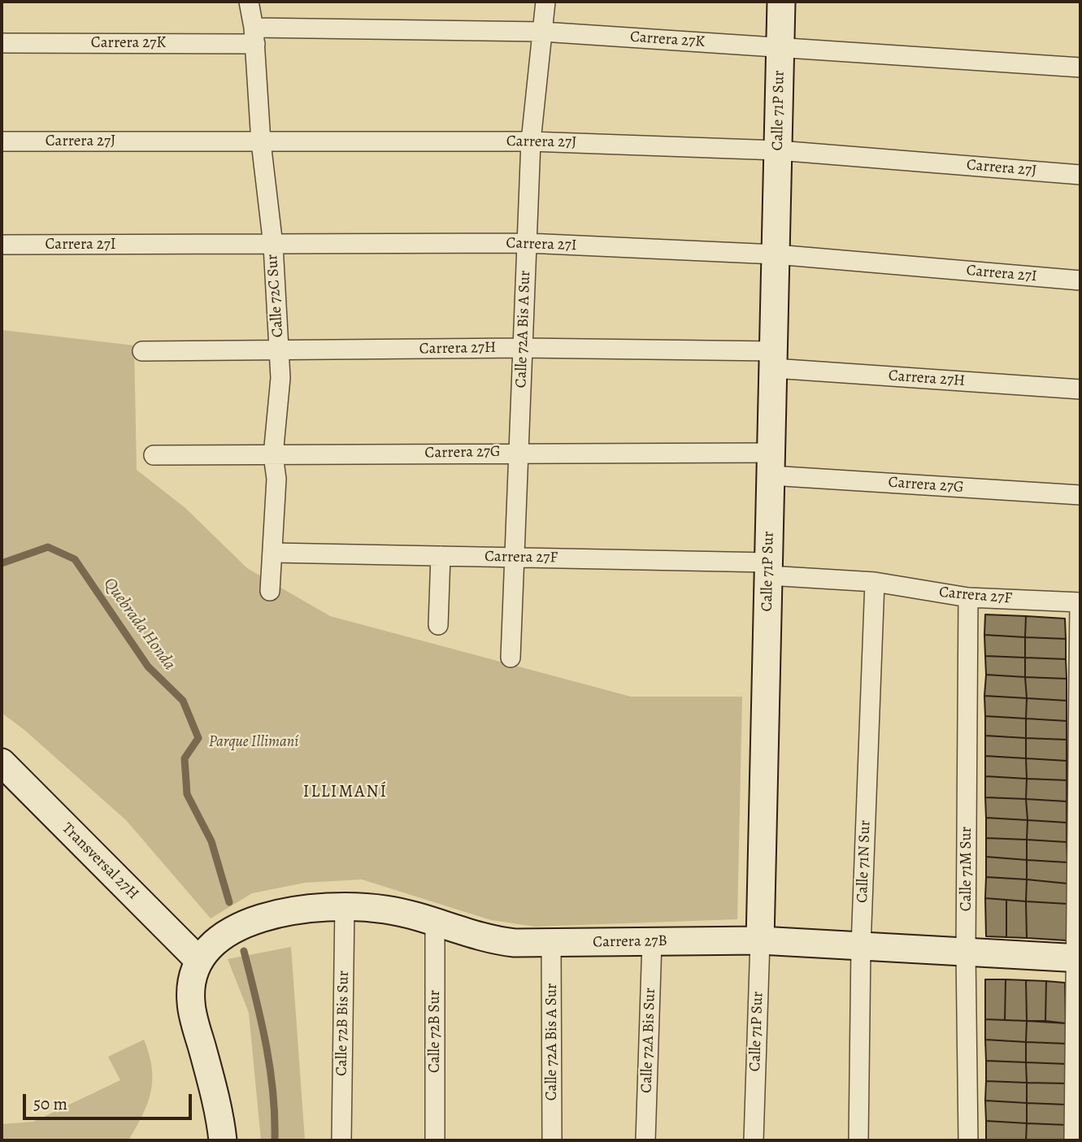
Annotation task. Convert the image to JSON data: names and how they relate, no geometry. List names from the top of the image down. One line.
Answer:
{"streets":{"street":["Carrera 27K","Calle 71P Sur","Carrera 27J","Carrera 27I","Calle 72C Sur","Calle 72A Bis A Sur","Carrera 27H","Carrera 27G","Carrera 27F","Transversal 27H","Calle 71N Sur","Calle 71M Sur","Carrera 27B","Calle 72B Bis Sur","Calle 72B Sur","Calle 72A Bis Sur"]},"crossings":[["Carrera 27K","Calle 71P Sur"],["Carrera 27K","Calle 72C Sur"],["Carrera 27K","Calle 72A Bis A Sur"],["Calle 71P Sur","Carrera 27J"],["Calle 71P Sur","Carrera 27I"],["Calle 71P Sur","Carrera 27H"],["Calle 71P Sur","Carrera 27G"],["Calle 71P Sur","Carrera 27F"],["Calle 71P Sur","Carrera 27B"],["Carrera 27J","Calle 72C Sur"],["Carrera 27J","Calle 72A Bis A Sur"],["Carrera 27I","Calle 72C Sur"],["Carrera 27I","Calle 72A Bis A Sur"],["Calle 72C Sur","Carrera 27H"],["Calle 72C Sur","Carrera 27G"],["Calle 72C Sur","Carrera 27F"],["Calle 72A Bis A Sur","Carrera 27H"],["Calle 72A Bis A Sur","Carrera 27G"],["Calle 72A Bis A Sur","Carrera 27F"],["Calle 72A Bis A Sur","Carrera 27B"],["Carrera 27F","Calle 71N Sur"],["Carrera 27F","Calle 71M Sur"],["Transversal 27H","Carrera 27B"],["Calle 71N Sur","Carrera 27B"],["Calle 71M Sur","Carrera 27B"],["Carrera 27B","Calle 72B Bis Sur"],["Carrera 27B","Calle 72B Sur"],["Carrera 27B","Calle 72A Bis Sur"]],"districts":["ILLIMANÍ"],"water":["Quebrada Honda"],"parks":["Parque Illimaní"],"scale_bar":"50 m"}
